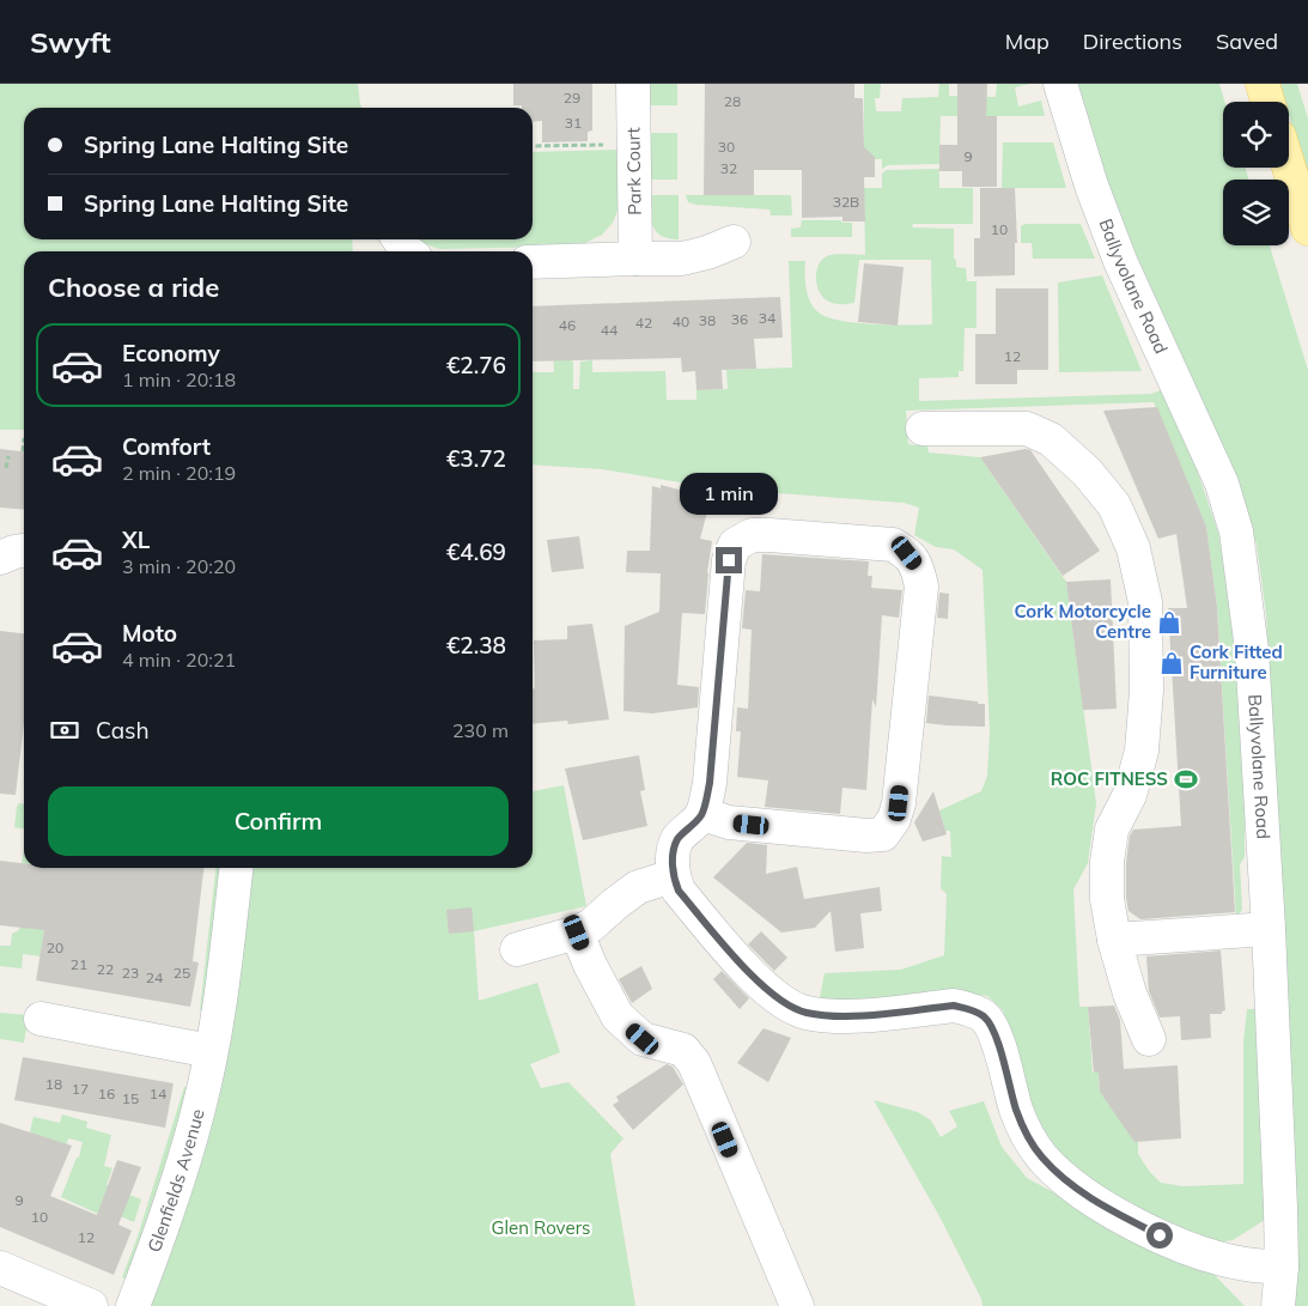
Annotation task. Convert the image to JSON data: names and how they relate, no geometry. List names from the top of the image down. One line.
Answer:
{"streets":{"street":["Park Court","Ballyvolane Road","Glenfields Avenue"]},"parks":["Glen Rovers"],"places":{"shop":["Cork Motorcycle Centre","Cork Fitted Furniture"],"sports":["ROC FITNESS"]},"house_numbers":["29","28","31","30","9","32","32B","10","34","36","38","40","42","46","44","12","20","21","22","23","25","24","18","17","16","14","15","9","10","12"],"page":{"header":"Swyft","nav":["Map","Directions","Saved"],"banner":["Spring Lane Halting Site","Spring Lane Halting Site"],"heading":"Choose a ride","list":[{"name":"Economy","note":"1 min · 20:18","value":"€2.76"},{"name":"Comfort","note":"2 min · 20:19","value":"€3.72"},{"name":"XL","note":"3 min · 20:20","value":"€4.69"},{"name":"Moto","note":"4 min · 20:21","value":"€2.38"}],"bubble":"1 min","pay":["Cash","230 m"],"buttons":"Confirm"}}
